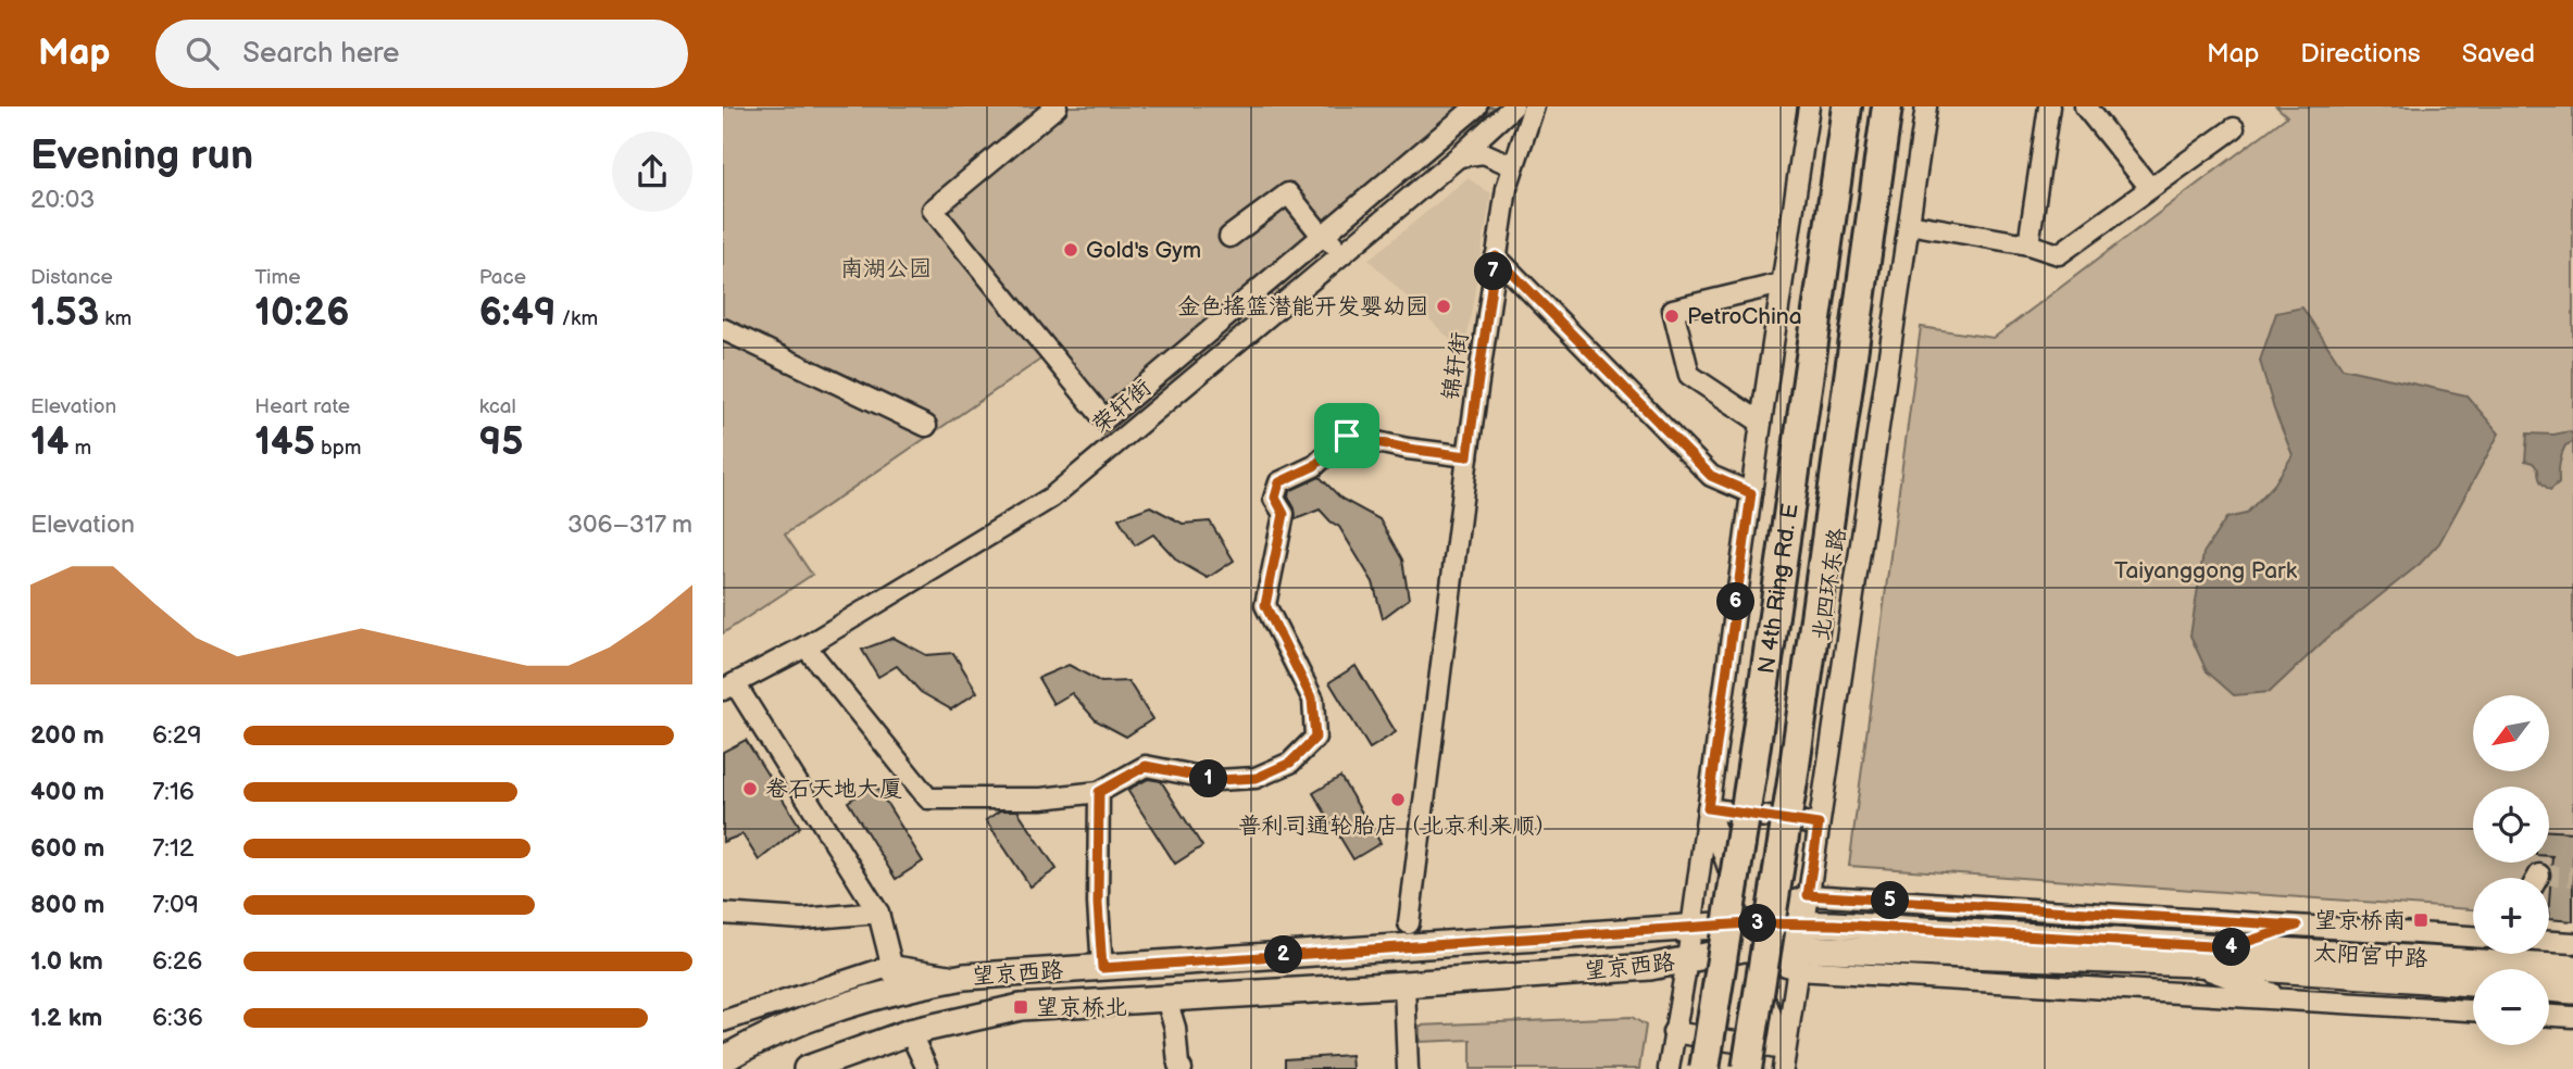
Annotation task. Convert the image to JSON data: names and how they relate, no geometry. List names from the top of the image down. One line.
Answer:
{"streets":{"highway":["N 4th Ring Rd. E"],"main road":["太阳宫中路","望京西路"],"street":["锦轩街","荣轩街","北四环东路"]},"crossings":[["北四环东路","太阳宫中路"],["太阳宫中路","望京西路"]],"parks":["南湖公园","Taiyanggong Park"],"places":{"other":["Gold's Gym","金色摇篮潜能开发婴幼园","PetroChina","卷石天地大厦","普利司通轮胎店（北京利来顺）"],"transit":["望京桥南","望京桥北"]},"north":"bottom left","page":{"header":"Map","search":"Search here","nav":["Map","Directions","Saved"],"heading":["Evening run","20:03"],"stats":[["Distance","1.53 km"],["Time","10:26"],["Pace","6:49 /km"],["Elevation","14 m"],["Heart rate","145 bpm"],["kcal","95"]],"pins":["7","6","1","5","3","4","2"],"chart":["Elevation","306–317 m"],"map_buttons":["+","−"],"list":[{"name":"200 m","note":"6:29"},{"name":"400 m","note":"7:16"},{"name":"600 m","note":"7:12"},{"name":"800 m","note":"7:09"},{"name":"1.0 km","note":"6:26"},{"name":"1.2 km","note":"6:36"}]}}
